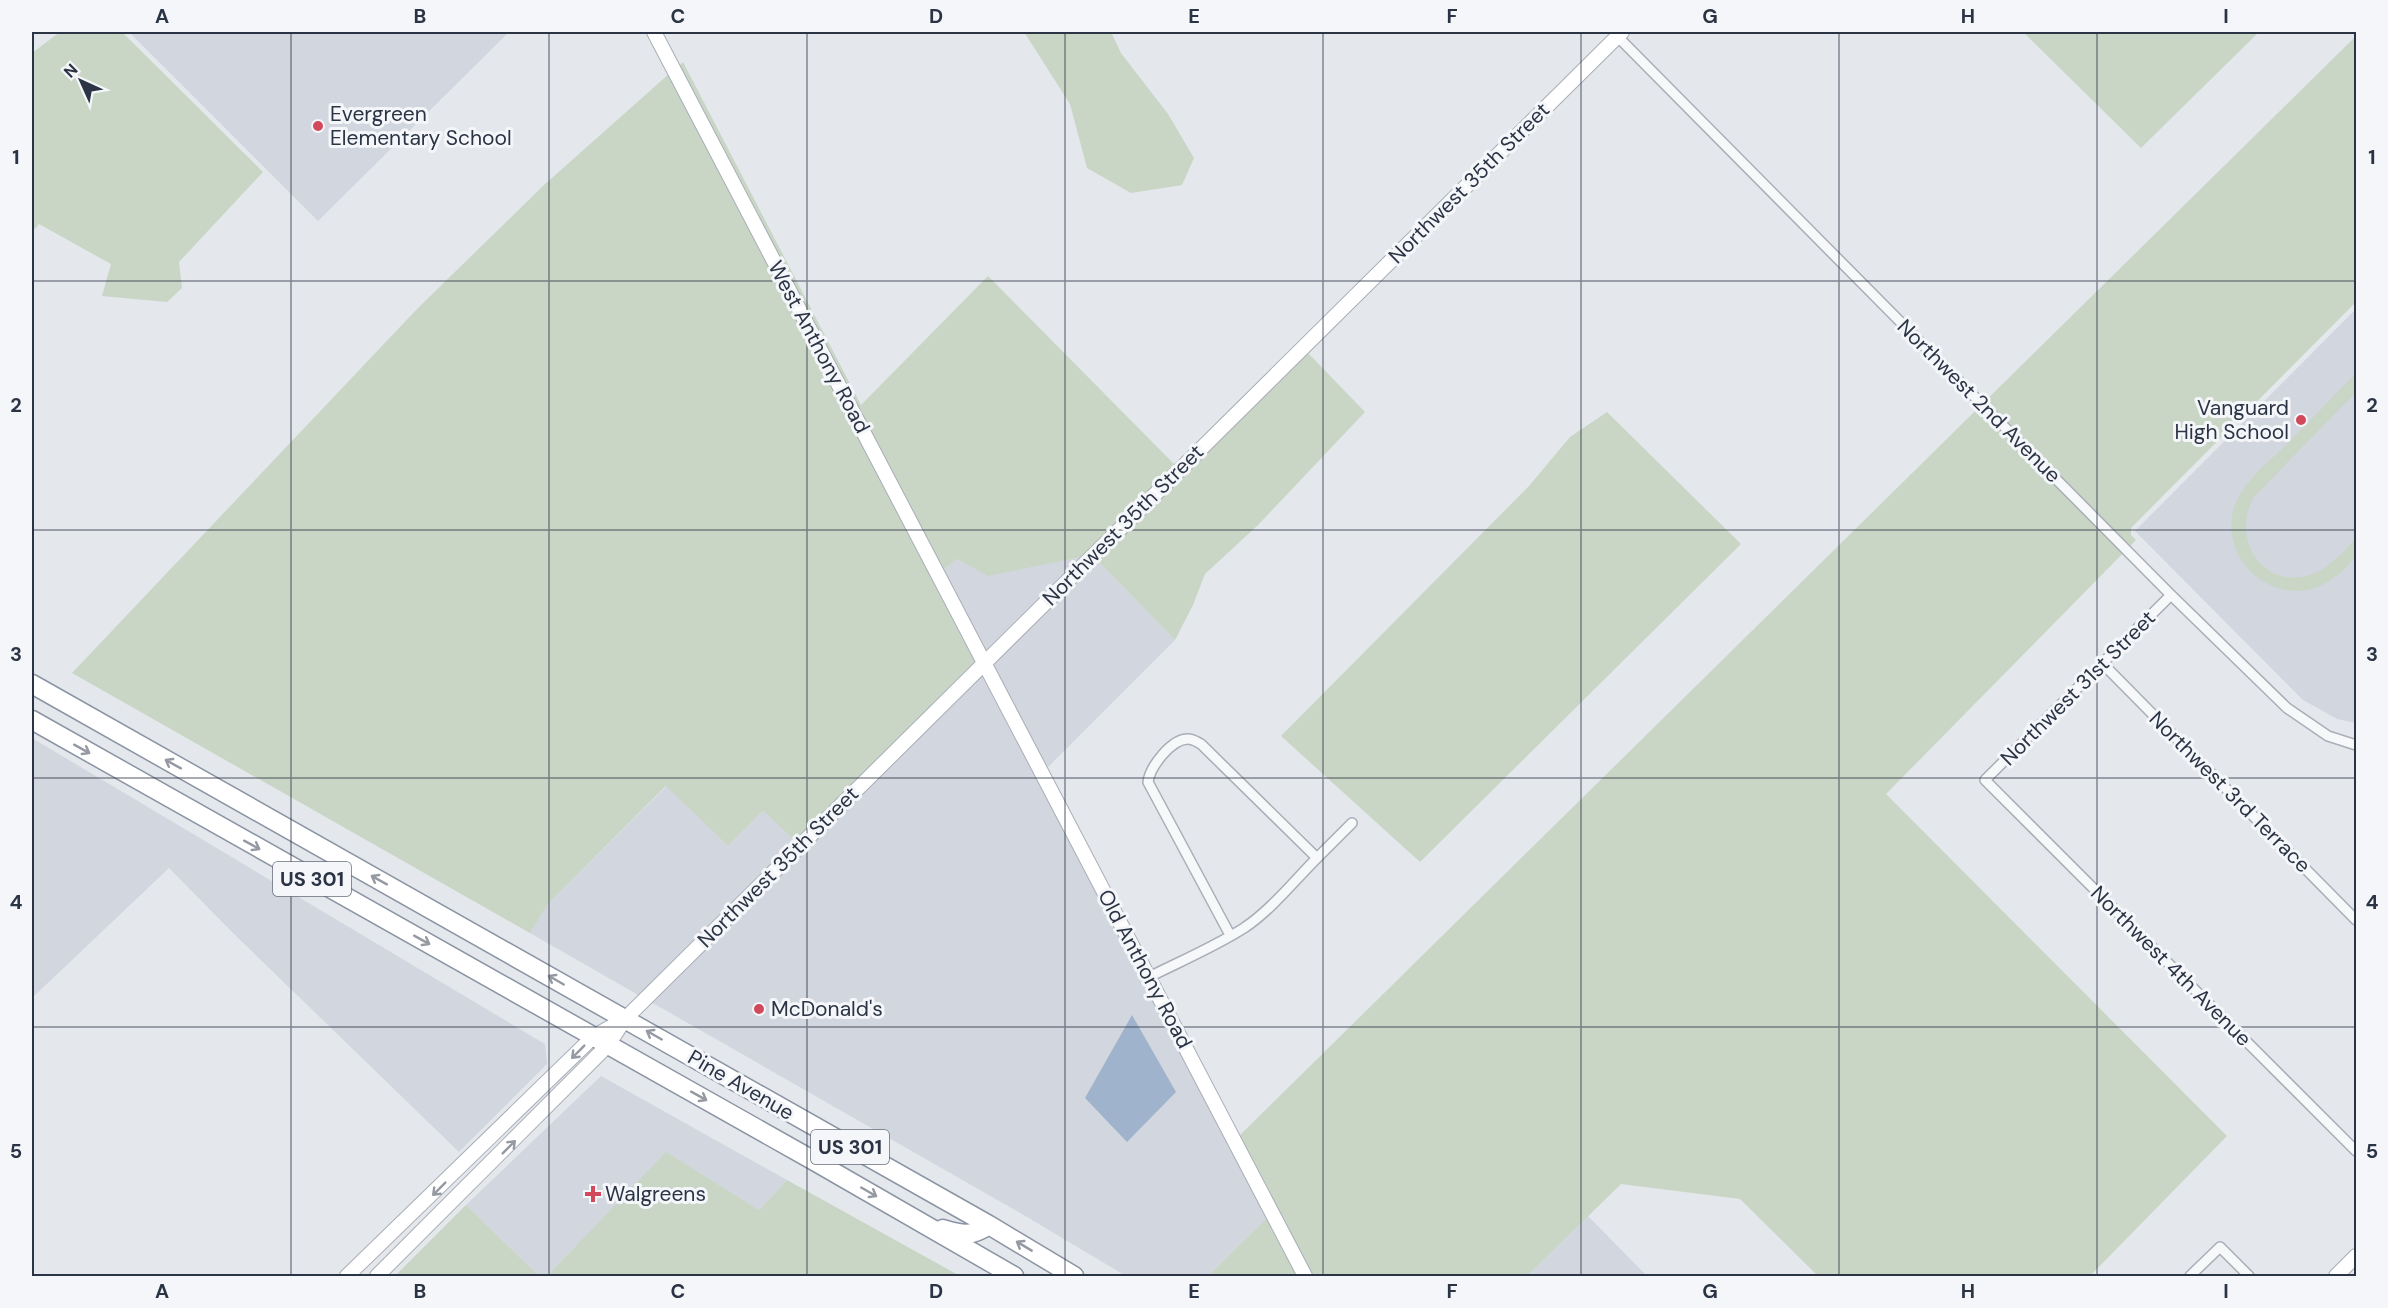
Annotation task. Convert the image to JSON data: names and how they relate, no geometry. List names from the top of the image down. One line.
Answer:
{"streets":{"highway":["US 301","Pine Avenue"],"street":["Northwest 35th Street","West Anthony Road","Northwest 2nd Avenue","Northwest 31st Street","Northwest 3rd Terrace","Northwest 4th Avenue","Old Anthony Road"]},"crossings":[["Northwest 35th Street","West Anthony Road"],["Northwest 35th Street","Northwest 2nd Avenue"],["Northwest 35th Street","US 301"],["Northwest 35th Street","Old Anthony Road"],["Northwest 35th Street","Pine Avenue"],["West Anthony Road","Old Anthony Road"],["Northwest 2nd Avenue","Northwest 31st Street"],["Northwest 31st Street","Northwest 3rd Terrace"],["Northwest 31st Street","Northwest 4th Avenue"],["US 301","Pine Avenue"]],"places":{"other":["Evergreen Elementary School","Vanguard High School","McDonald's"],"health":["Walgreens"]},"north":"top left","grid":{"columns":["A","B","C","D","E","F","G","H","I"],"rows":["1","2","3","4","5"]}}
